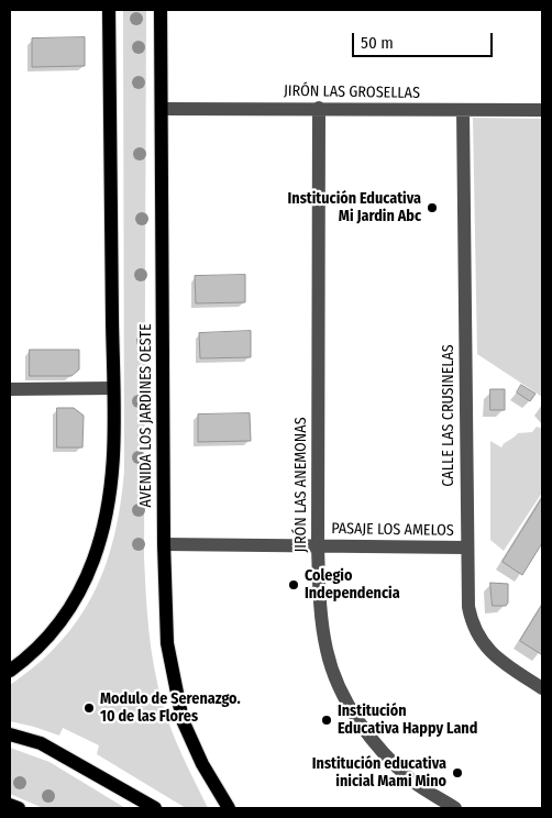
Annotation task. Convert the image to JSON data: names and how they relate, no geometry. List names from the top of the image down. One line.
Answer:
{"streets":{"main road":["AVENIDA LOS JARDINES OESTE"],"street":["JIRÓN LAS GROSELLAS","CALLE LAS CRUSINELAS","JIRÓN LAS ANEMONAS","PASAJE LOS AMELOS"]},"crossings":[["JIRÓN LAS GROSELLAS","AVENIDA LOS JARDINES OESTE"],["JIRÓN LAS GROSELLAS","CALLE LAS CRUSINELAS"],["JIRÓN LAS GROSELLAS","JIRÓN LAS ANEMONAS"],["AVENIDA LOS JARDINES OESTE","PASAJE LOS AMELOS"],["CALLE LAS CRUSINELAS","PASAJE LOS AMELOS"],["JIRÓN LAS ANEMONAS","PASAJE LOS AMELOS"]],"places":["Institución Educativa Mi Jardin Abc","Colegio Independencia","Modulo de Serenazgo. 10 de las Flores","Institución Educativa Happy Land","Institución educativa inicial Mami Mino"],"scale_bar":"50 m"}
